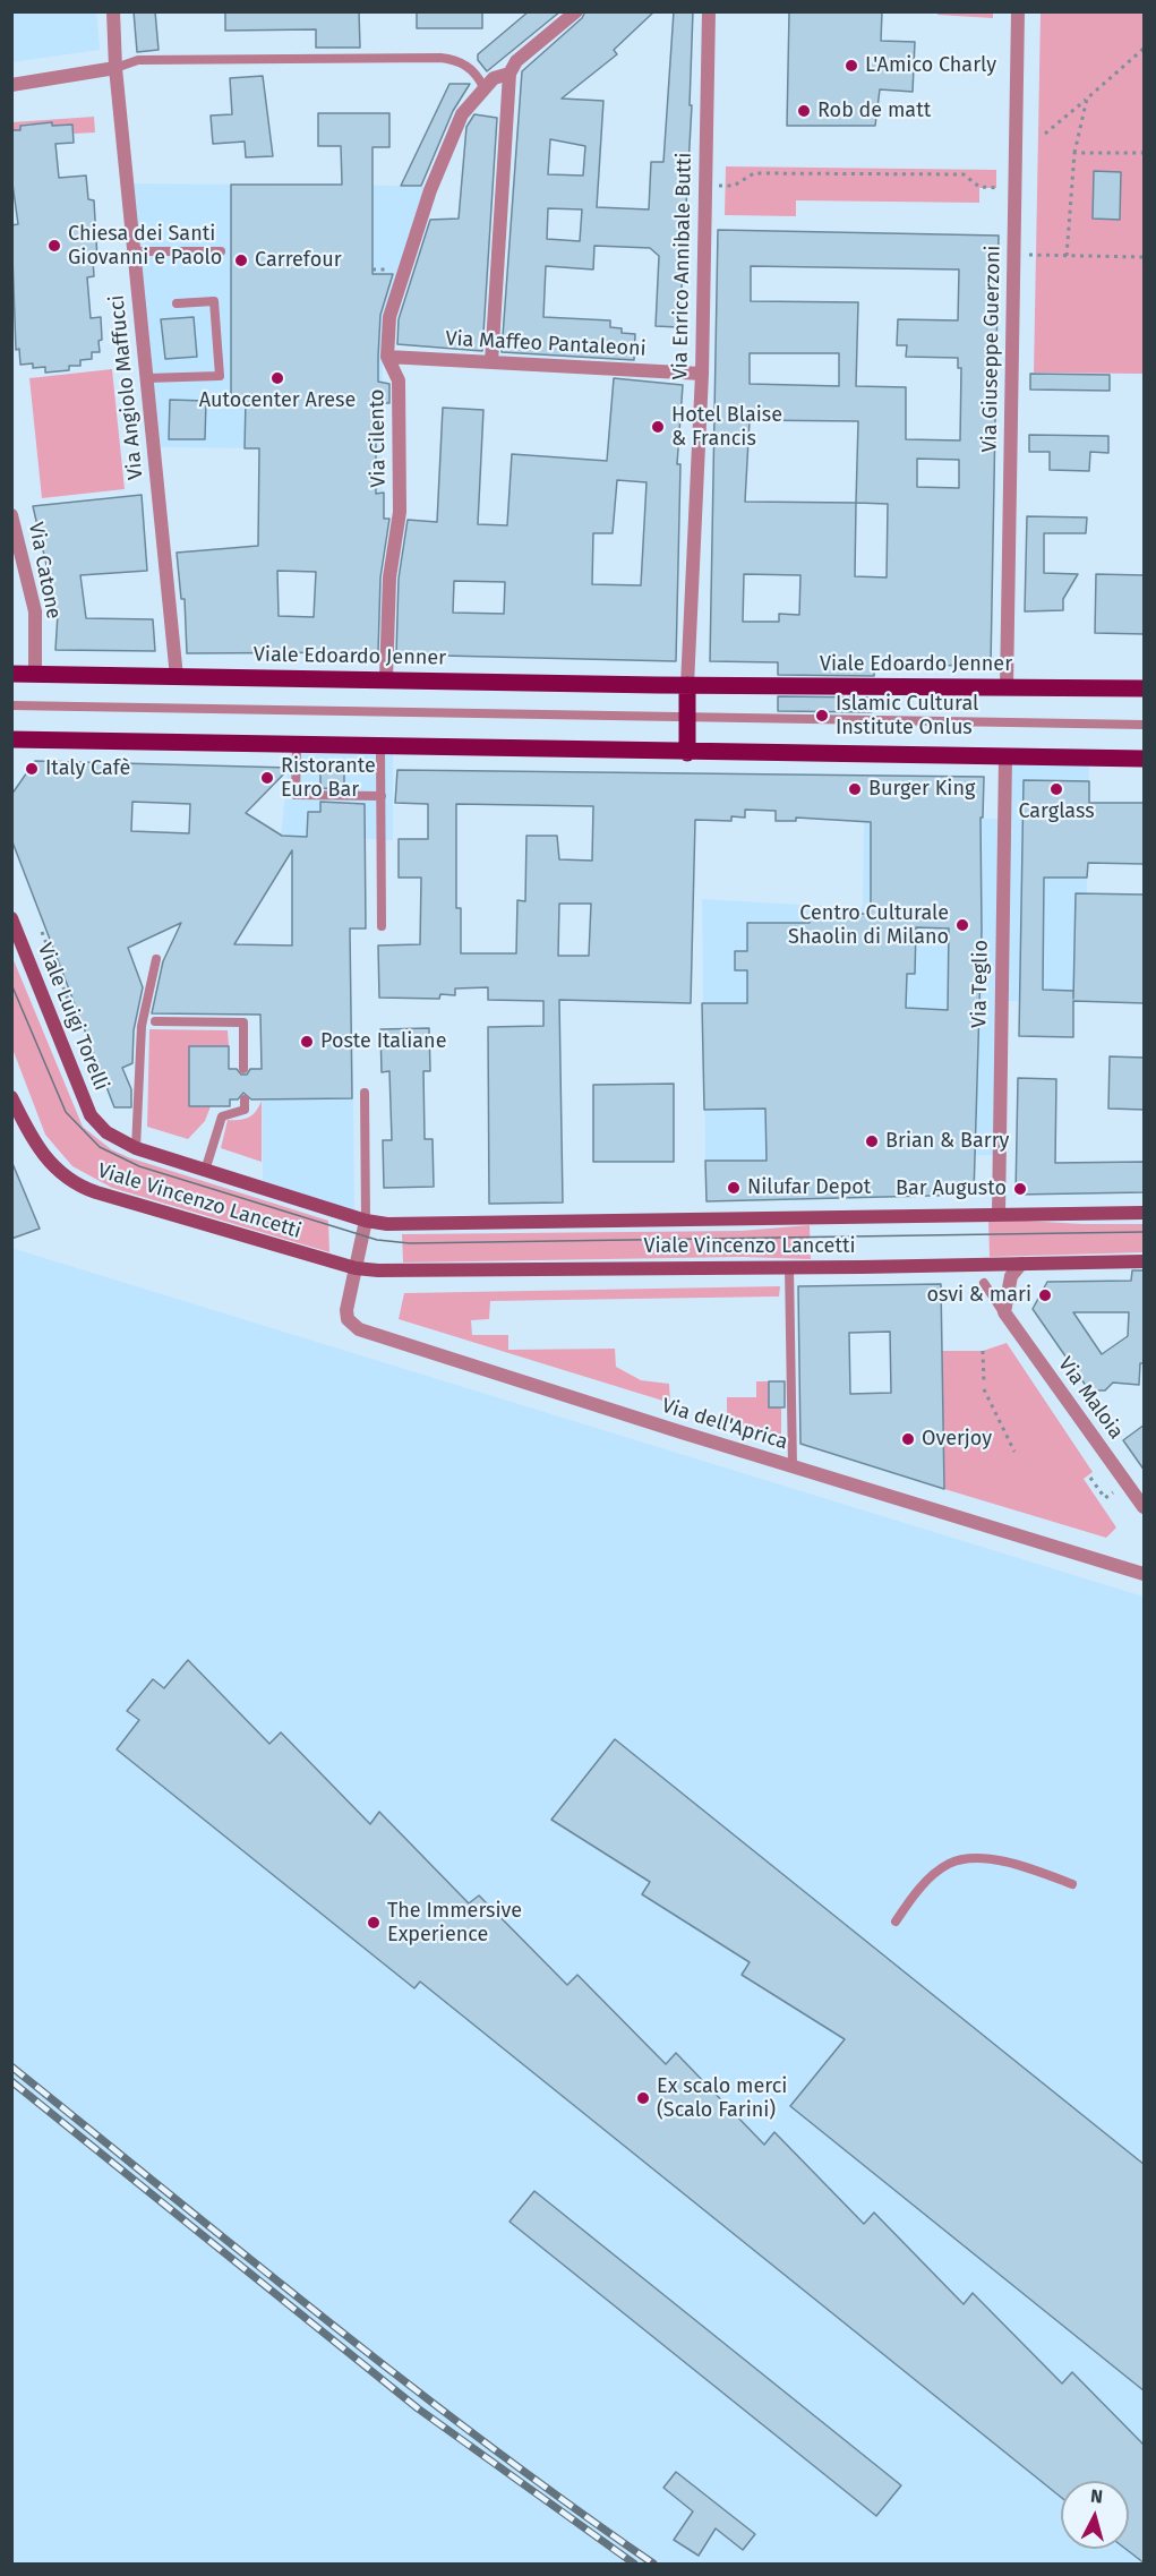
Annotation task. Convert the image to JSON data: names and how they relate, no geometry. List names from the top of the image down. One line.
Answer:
{"streets":{"main road":["Viale Edoardo Jenner","Viale Luigi Torelli","Viale Vincenzo Lancetti"],"street":["Via Enrico Annibale Butti","Via Maffeo Pantaleoni","Via Giuseppe Guerzoni","Via Angiolo Maffucci","Via Cilento","Via Catone","Via Teglio","Via Maloia","Via dell'Aprica"]},"crossings":[["Via Enrico Annibale Butti","Via Maffeo Pantaleoni"],["Via Enrico Annibale Butti","Viale Edoardo Jenner"],["Via Maffeo Pantaleoni","Via Cilento"],["Via Giuseppe Guerzoni","Viale Edoardo Jenner"],["Via Angiolo Maffucci","Viale Edoardo Jenner"],["Via Cilento","Viale Edoardo Jenner"],["Via Catone","Viale Edoardo Jenner"],["Via Teglio","Viale Vincenzo Lancetti"],["Viale Luigi Torelli","Viale Vincenzo Lancetti"],["Viale Vincenzo Lancetti","Via dell'Aprica"]],"places":["L'Amico Charly","Rob de matt","Chiesa dei Santi Giovanni e Paolo","Carrefour","Autocenter Arese","Hotel Blaise & Francis","Islamic Cultural Institute Onlus","Italy Cafè","Ristorante Euro Bar","Burger King","Carglass","Centro Culturale Shaolin di Milano","Poste Italiane","Brian & Barry","Nilufar Depot","Bar Augusto","osvi & mari","Overjoy","The Immersive Experience","Ex scalo merci (Scalo Farini)"],"north":"top"}
